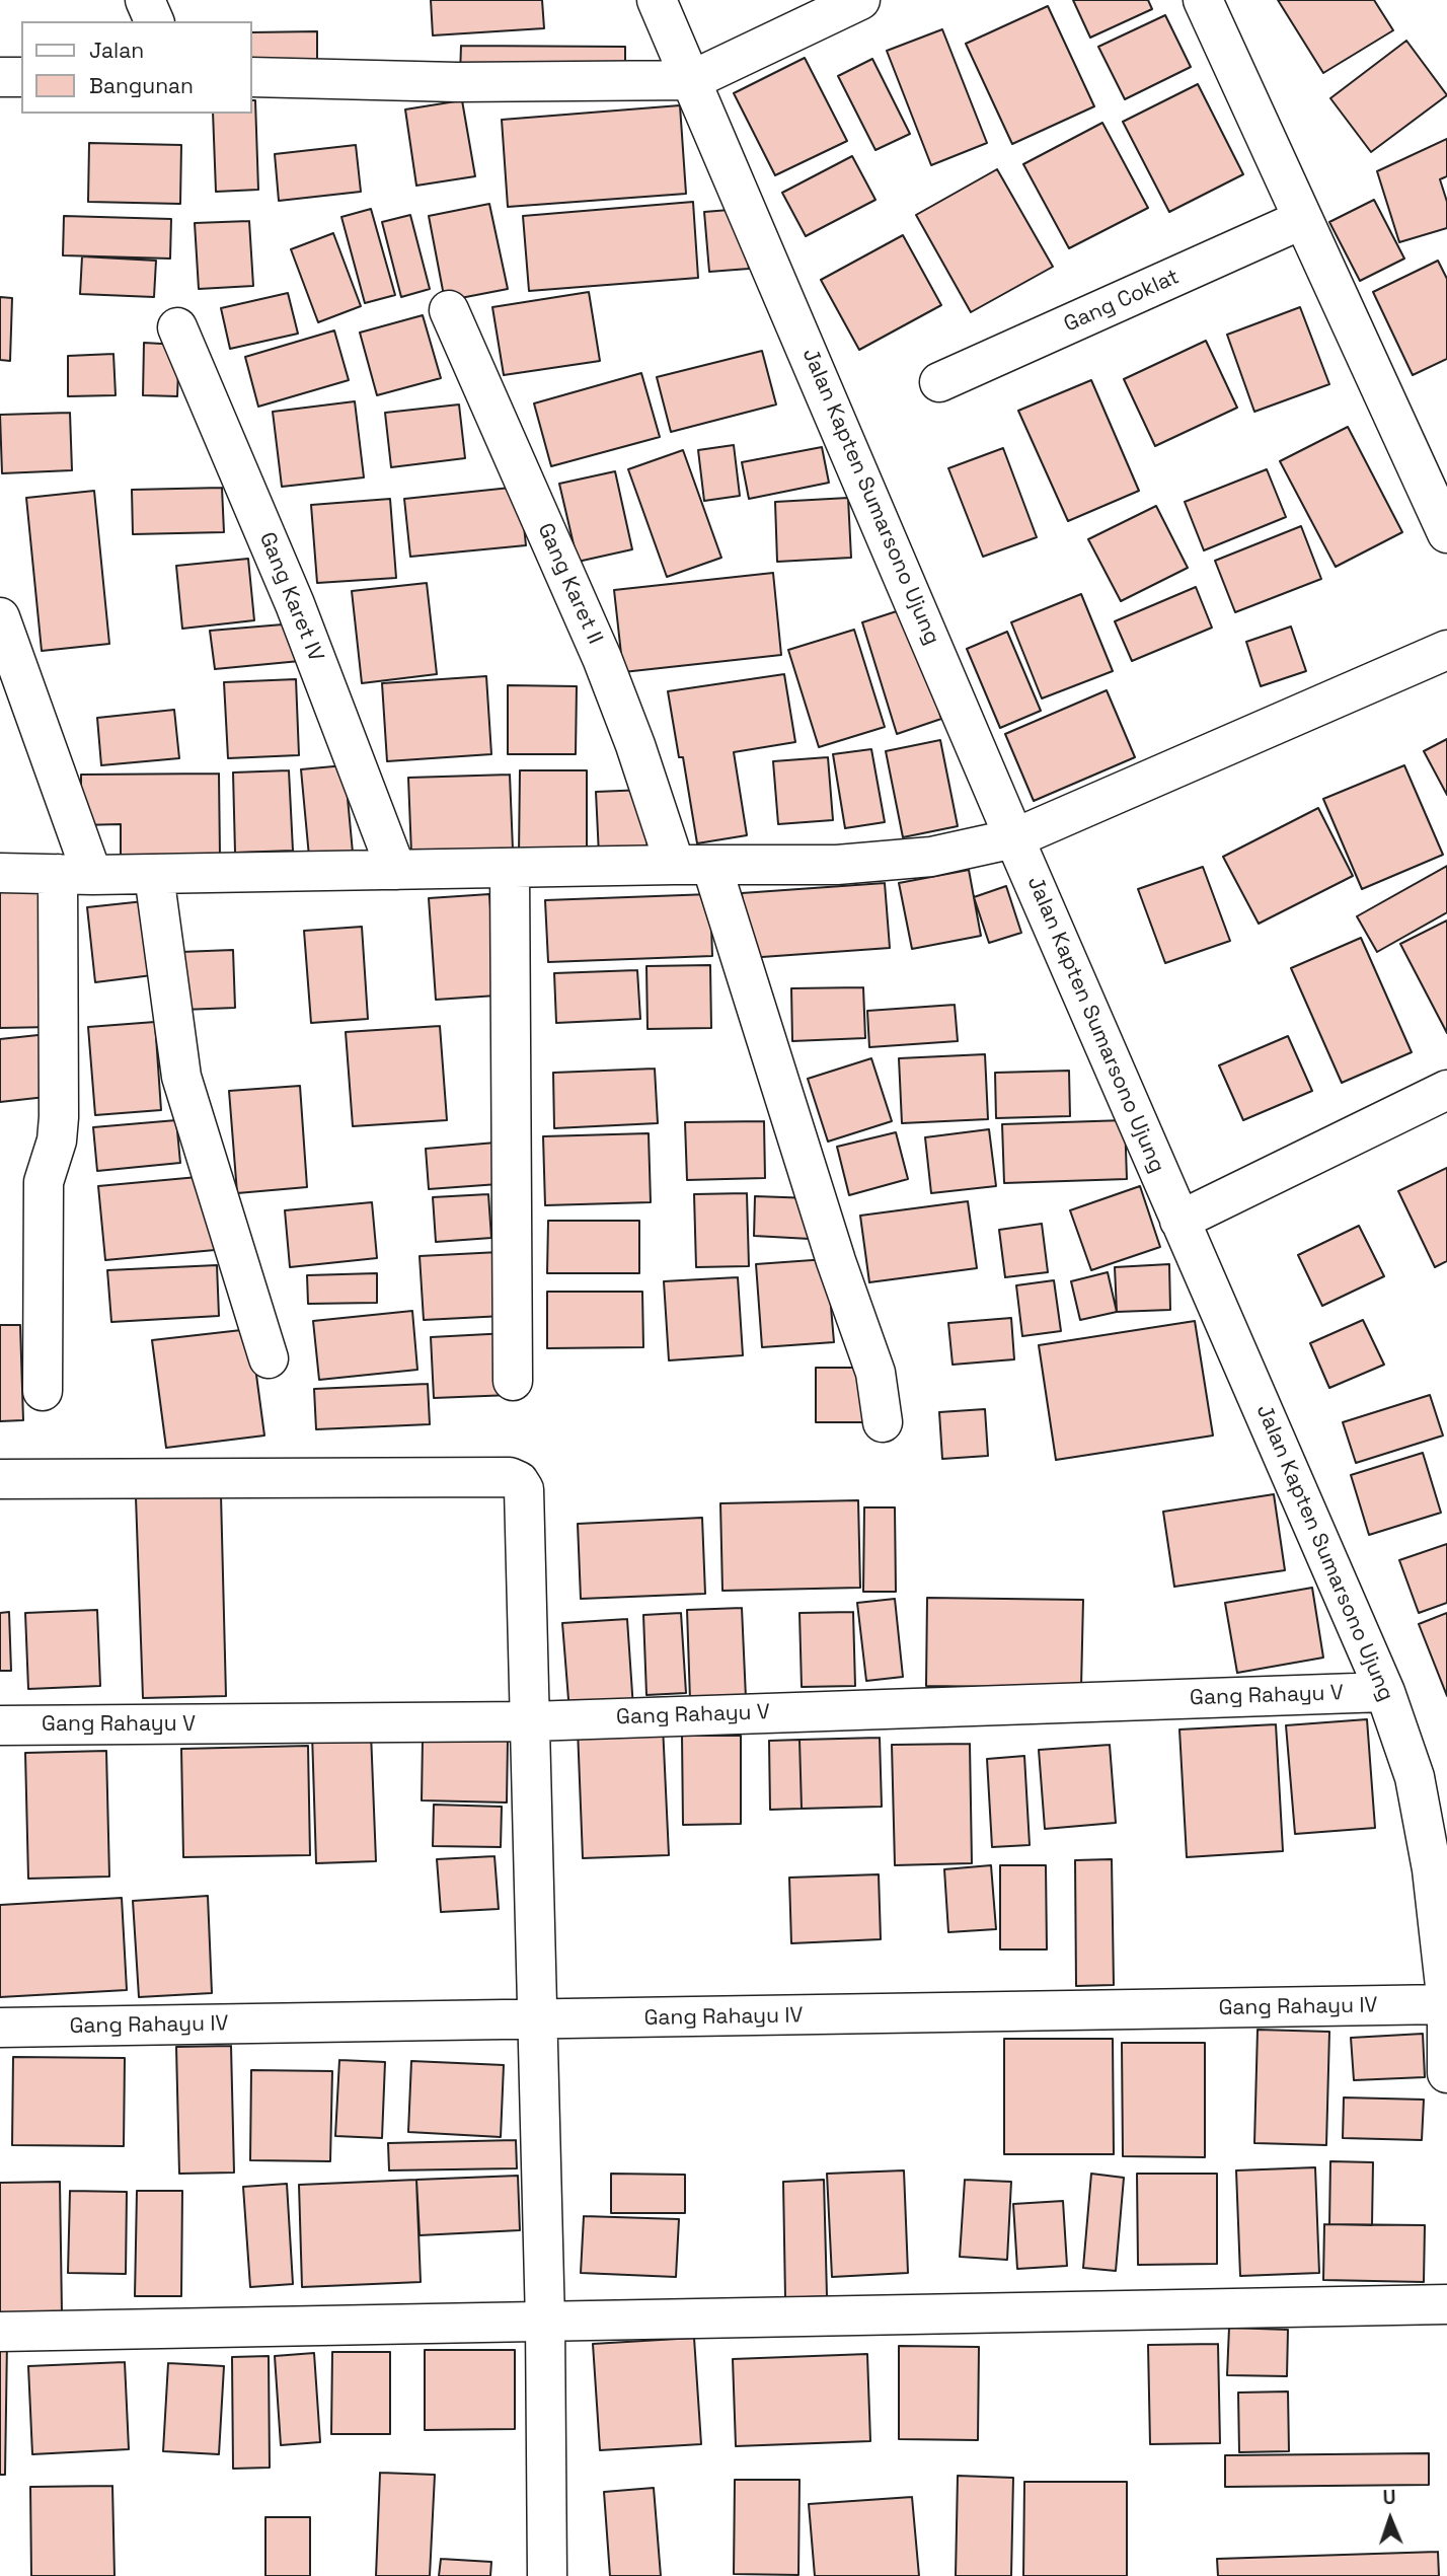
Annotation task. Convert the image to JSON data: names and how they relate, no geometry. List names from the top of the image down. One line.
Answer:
{"streets":{"street":["Gang Coklat","Jalan Kapten Sumarsono Ujung","Gang Karet II","Gang Karet IV","Gang Rahayu V","Gang Rahayu IV"]},"crossings":[["Jalan Kapten Sumarsono Ujung","Gang Rahayu V"],["Jalan Kapten Sumarsono Ujung","Gang Rahayu IV"]],"legend":["Jalan","Bangunan"],"north":"top"}
